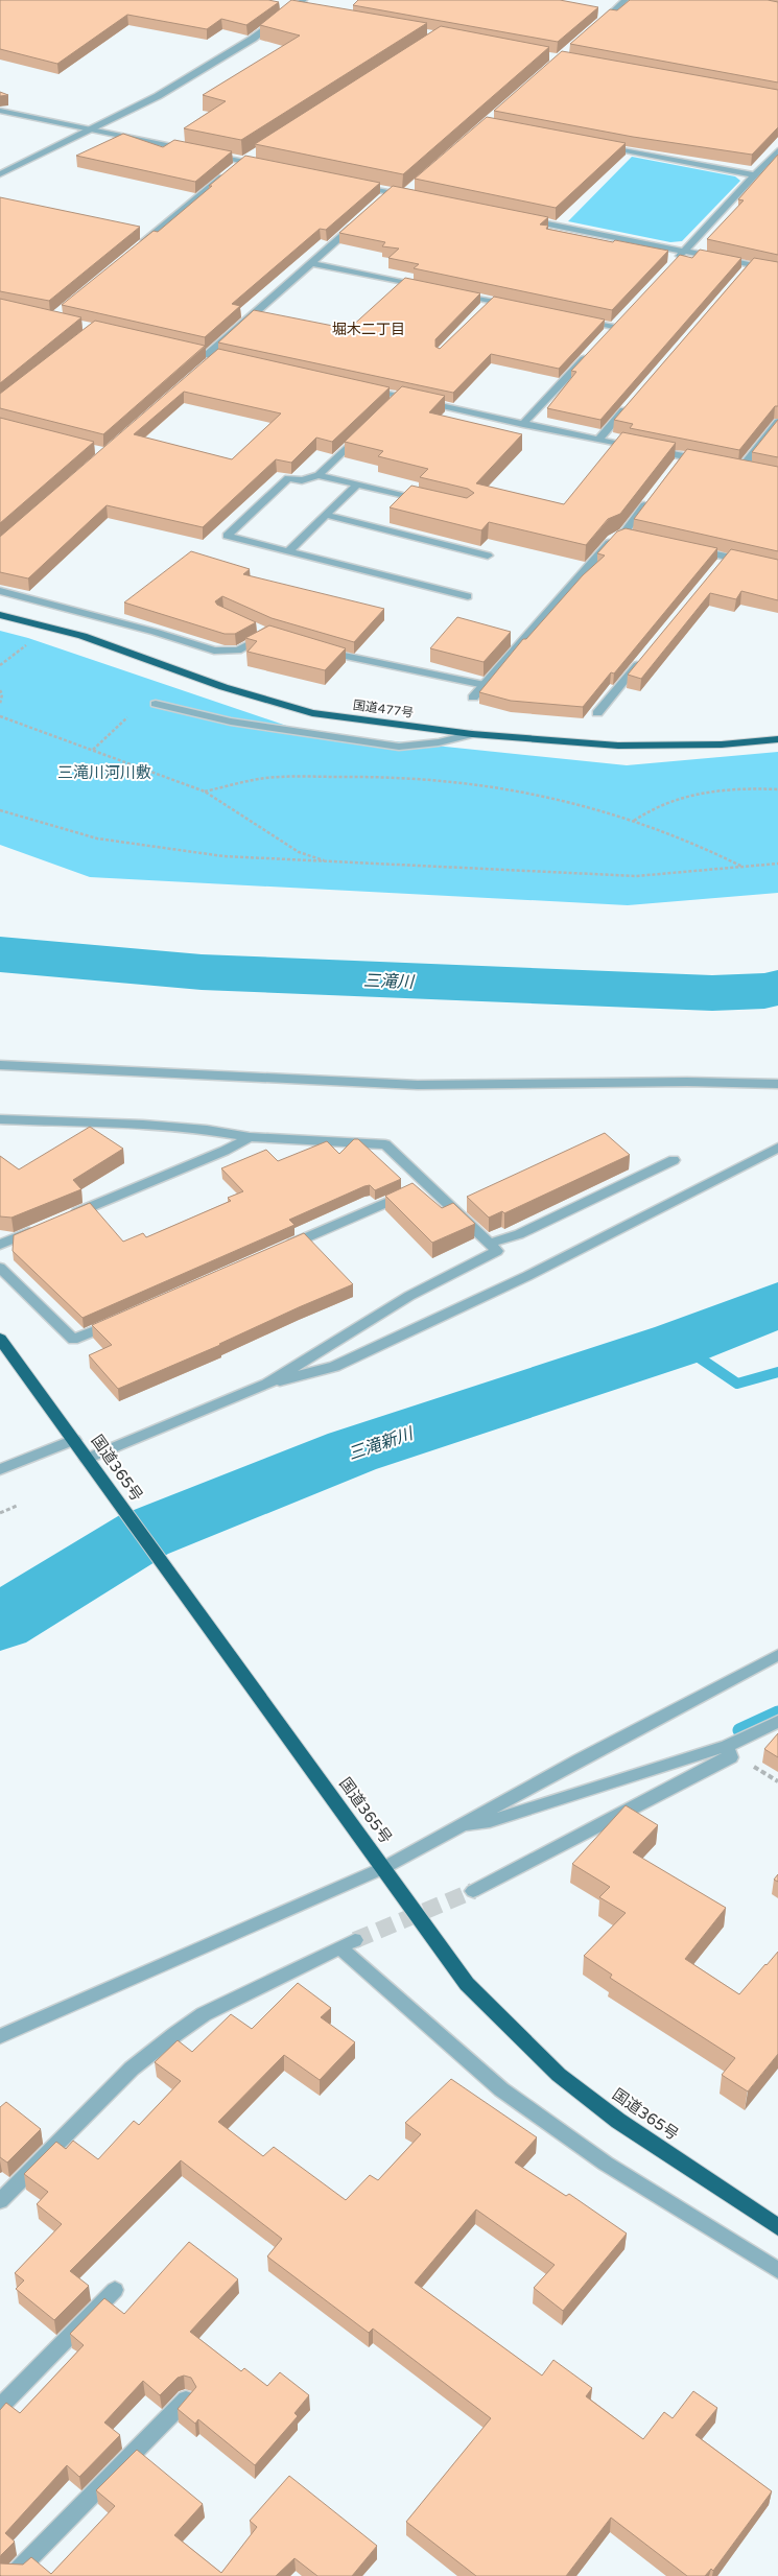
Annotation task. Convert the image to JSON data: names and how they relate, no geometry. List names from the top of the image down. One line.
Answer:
{"streets":{"highway":["国道477号","国道365号"]},"districts":["堀木二丁目"],"water":["三滝川","三滝新川"],"parks":["三滝川河川敷"]}
